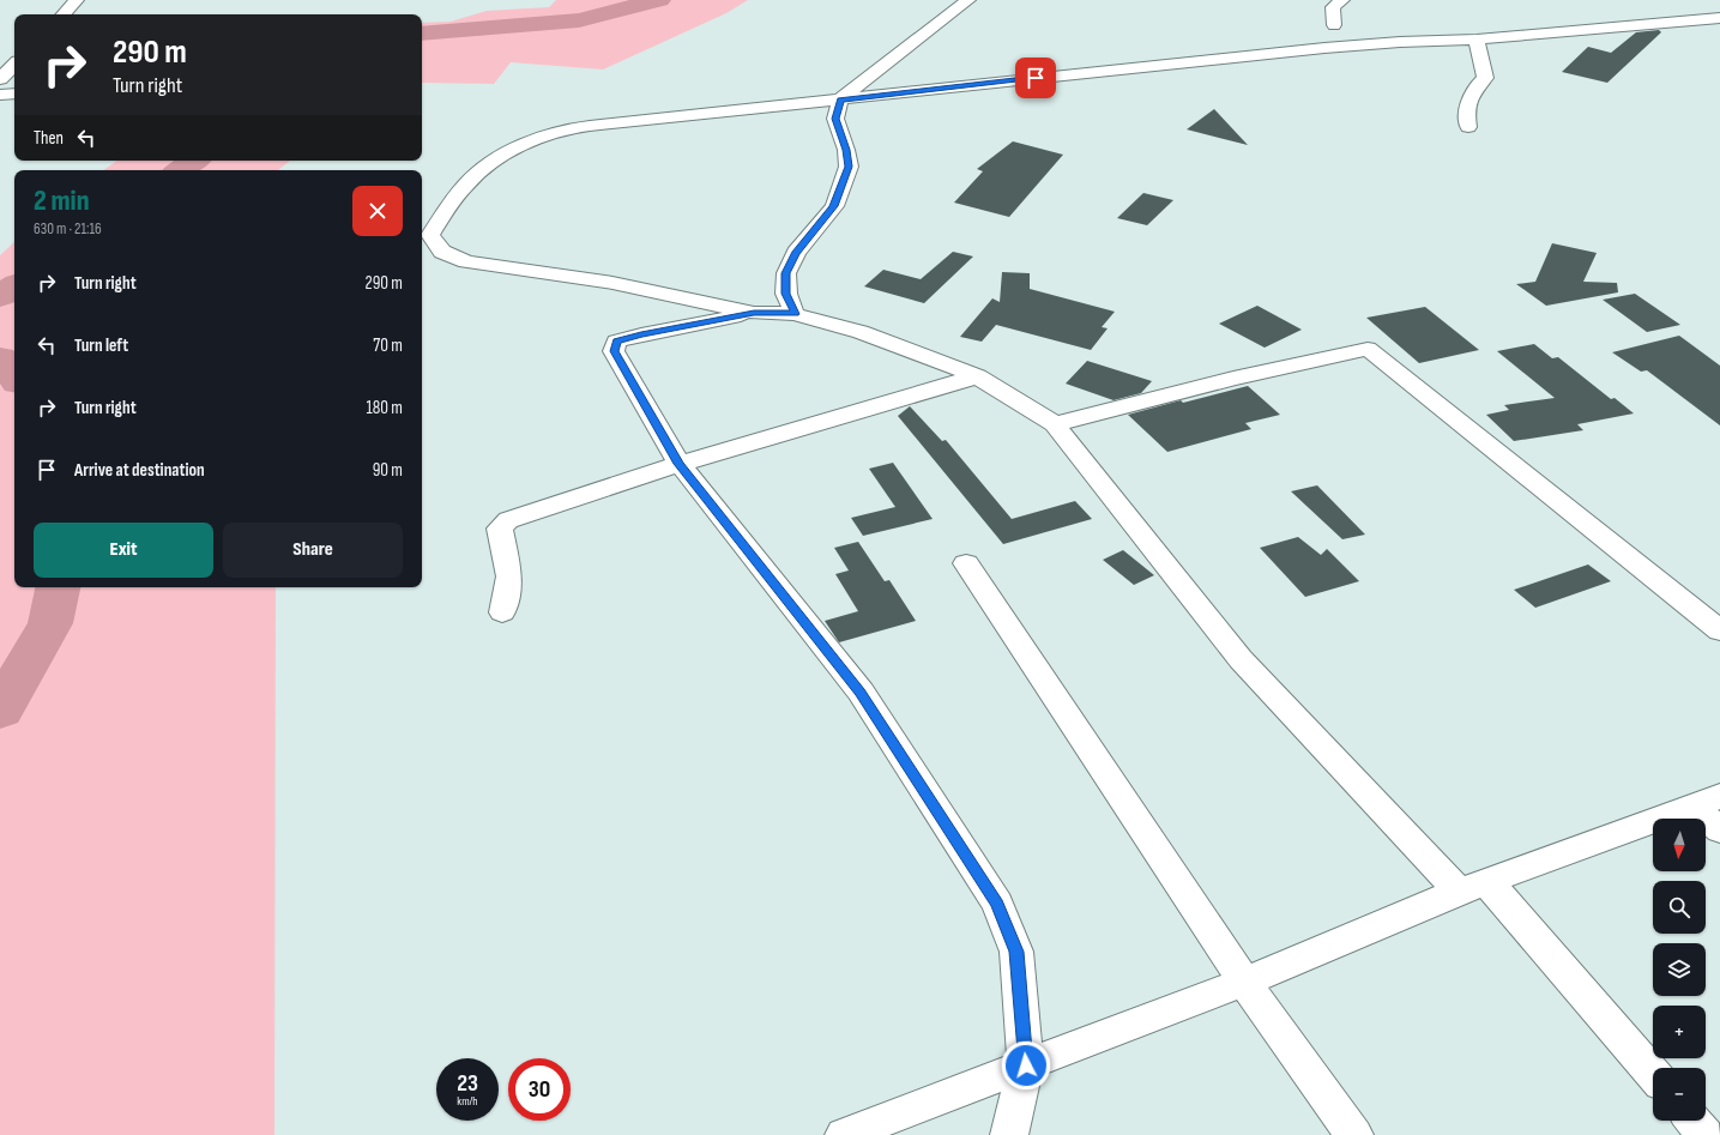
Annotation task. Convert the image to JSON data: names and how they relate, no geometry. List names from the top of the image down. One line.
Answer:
{"north":"bottom","page":{"turn":["290 m","Turn right"],"then":"Then","heading":["2 min","630 m · 21:16"],"list":[{"name":"Turn right","value":"290 m"},{"name":"Turn left","value":"70 m"},{"name":"Turn right","value":"180 m"},{"name":"Arrive at destination","value":"90 m"}],"buttons":["Exit","Share"],"map_buttons":["+","−"],"speed":"23 km/h","limit":"30"}}
